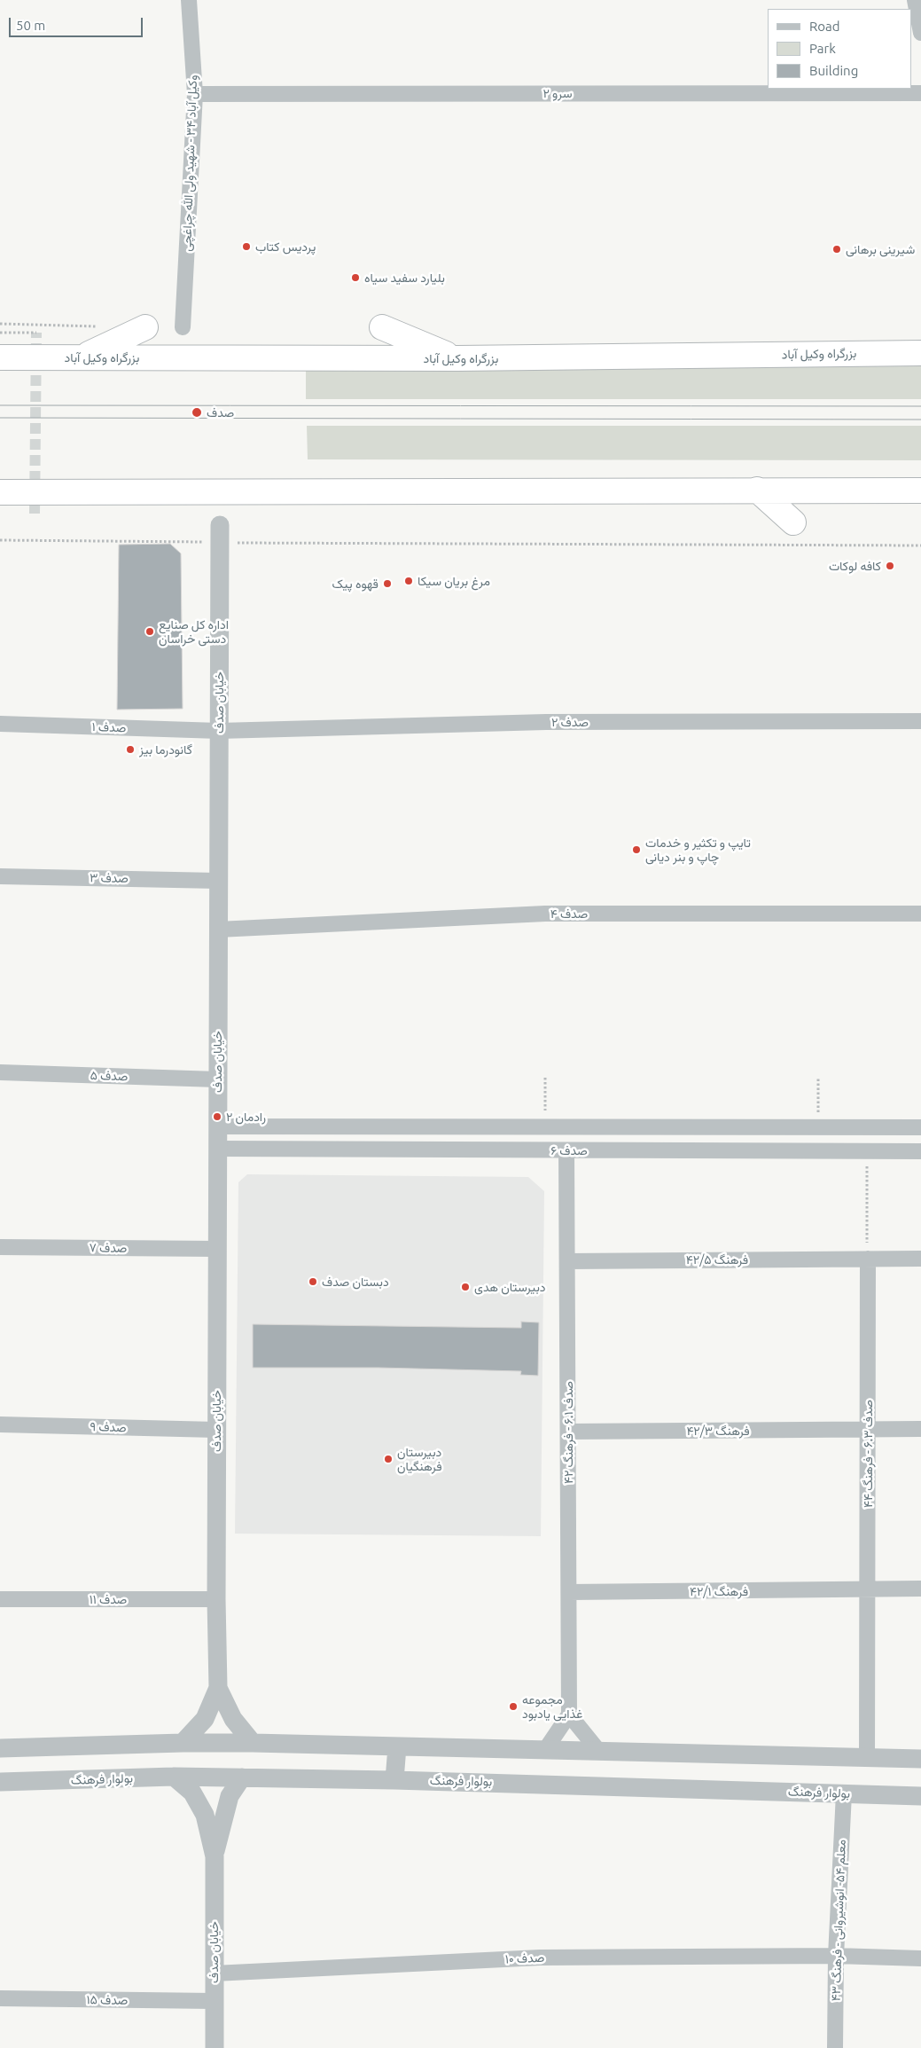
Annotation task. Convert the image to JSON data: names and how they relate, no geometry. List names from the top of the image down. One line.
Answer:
{"streets":{"highway":["بزرگراه وکیل آباد"],"street":["سرو ۲","وکیل آباد ۳۴ - شهید ولی الله چراغچی","خیابان صدف","صدف ۲","صدف ۱","صدف ۳","صدف ۴","صدف ۵","صدف ۶","صدف ۷","فرهنگ ۴۲/۵","صدف ۹","فرهنگ ۴۲/۳","صدف ۶.۱ - فرهنگ ۴۲","صدف ۶.۳ - فرهنگ ۴۴","فرهنگ ۴۲/۱","صدف ۱۱","بولوار فرهنگ","معلم ۵۴- انوشیروانی - فرهنگ ۴۳","صدف ۱۰","صدف ۱۵"]},"crossings":[["سرو ۲","وکیل آباد ۳۴ - شهید ولی الله چراغچی"],["خیابان صدف","صدف ۲"],["خیابان صدف","صدف ۱"],["خیابان صدف","صدف ۳"],["خیابان صدف","صدف ۴"],["خیابان صدف","صدف ۵"],["خیابان صدف","صدف ۶"],["خیابان صدف","صدف ۷"],["خیابان صدف","صدف ۹"],["خیابان صدف","صدف ۱۱"],["خیابان صدف","صدف ۱۰"],["خیابان صدف","صدف ۱۵"],["صدف ۲","صدف ۱"],["صدف ۶","صدف ۶.۱ - فرهنگ ۴۲"],["فرهنگ ۴۲/۵","صدف ۶.۱ - فرهنگ ۴۲"],["فرهنگ ۴۲/۵","صدف ۶.۳ - فرهنگ ۴۴"],["فرهنگ ۴۲/۳","صدف ۶.۱ - فرهنگ ۴۲"],["فرهنگ ۴۲/۳","صدف ۶.۳ - فرهنگ ۴۴"],["صدف ۶.۱ - فرهنگ ۴۲","فرهنگ ۴۲/۱"],["صدف ۶.۳ - فرهنگ ۴۴","فرهنگ ۴۲/۱"],["بولوار فرهنگ","معلم ۵۴- انوشیروانی - فرهنگ ۴۳"],["معلم ۵۴- انوشیروانی - فرهنگ ۴۳","صدف ۱۰"]],"places":["پردیس کتاب","شیرینی برهانی","بلیارد سفید سیاه","صدف","کافه لوکات","مرغ بریان سیکا","قهوه پیک","اداره کل صنایع دستی خراسان","گانودرما بیز","تایپ و تکثیر و خدمات چاپ و بنر دیانی","رادمان ۲","دبستان صدف","دبیرستان هدی","دبیرستان فرهنگیان","مجموعه غذایی یادبود"],"legend":["Road","Park","Building"],"scale_bar":"50 m"}
